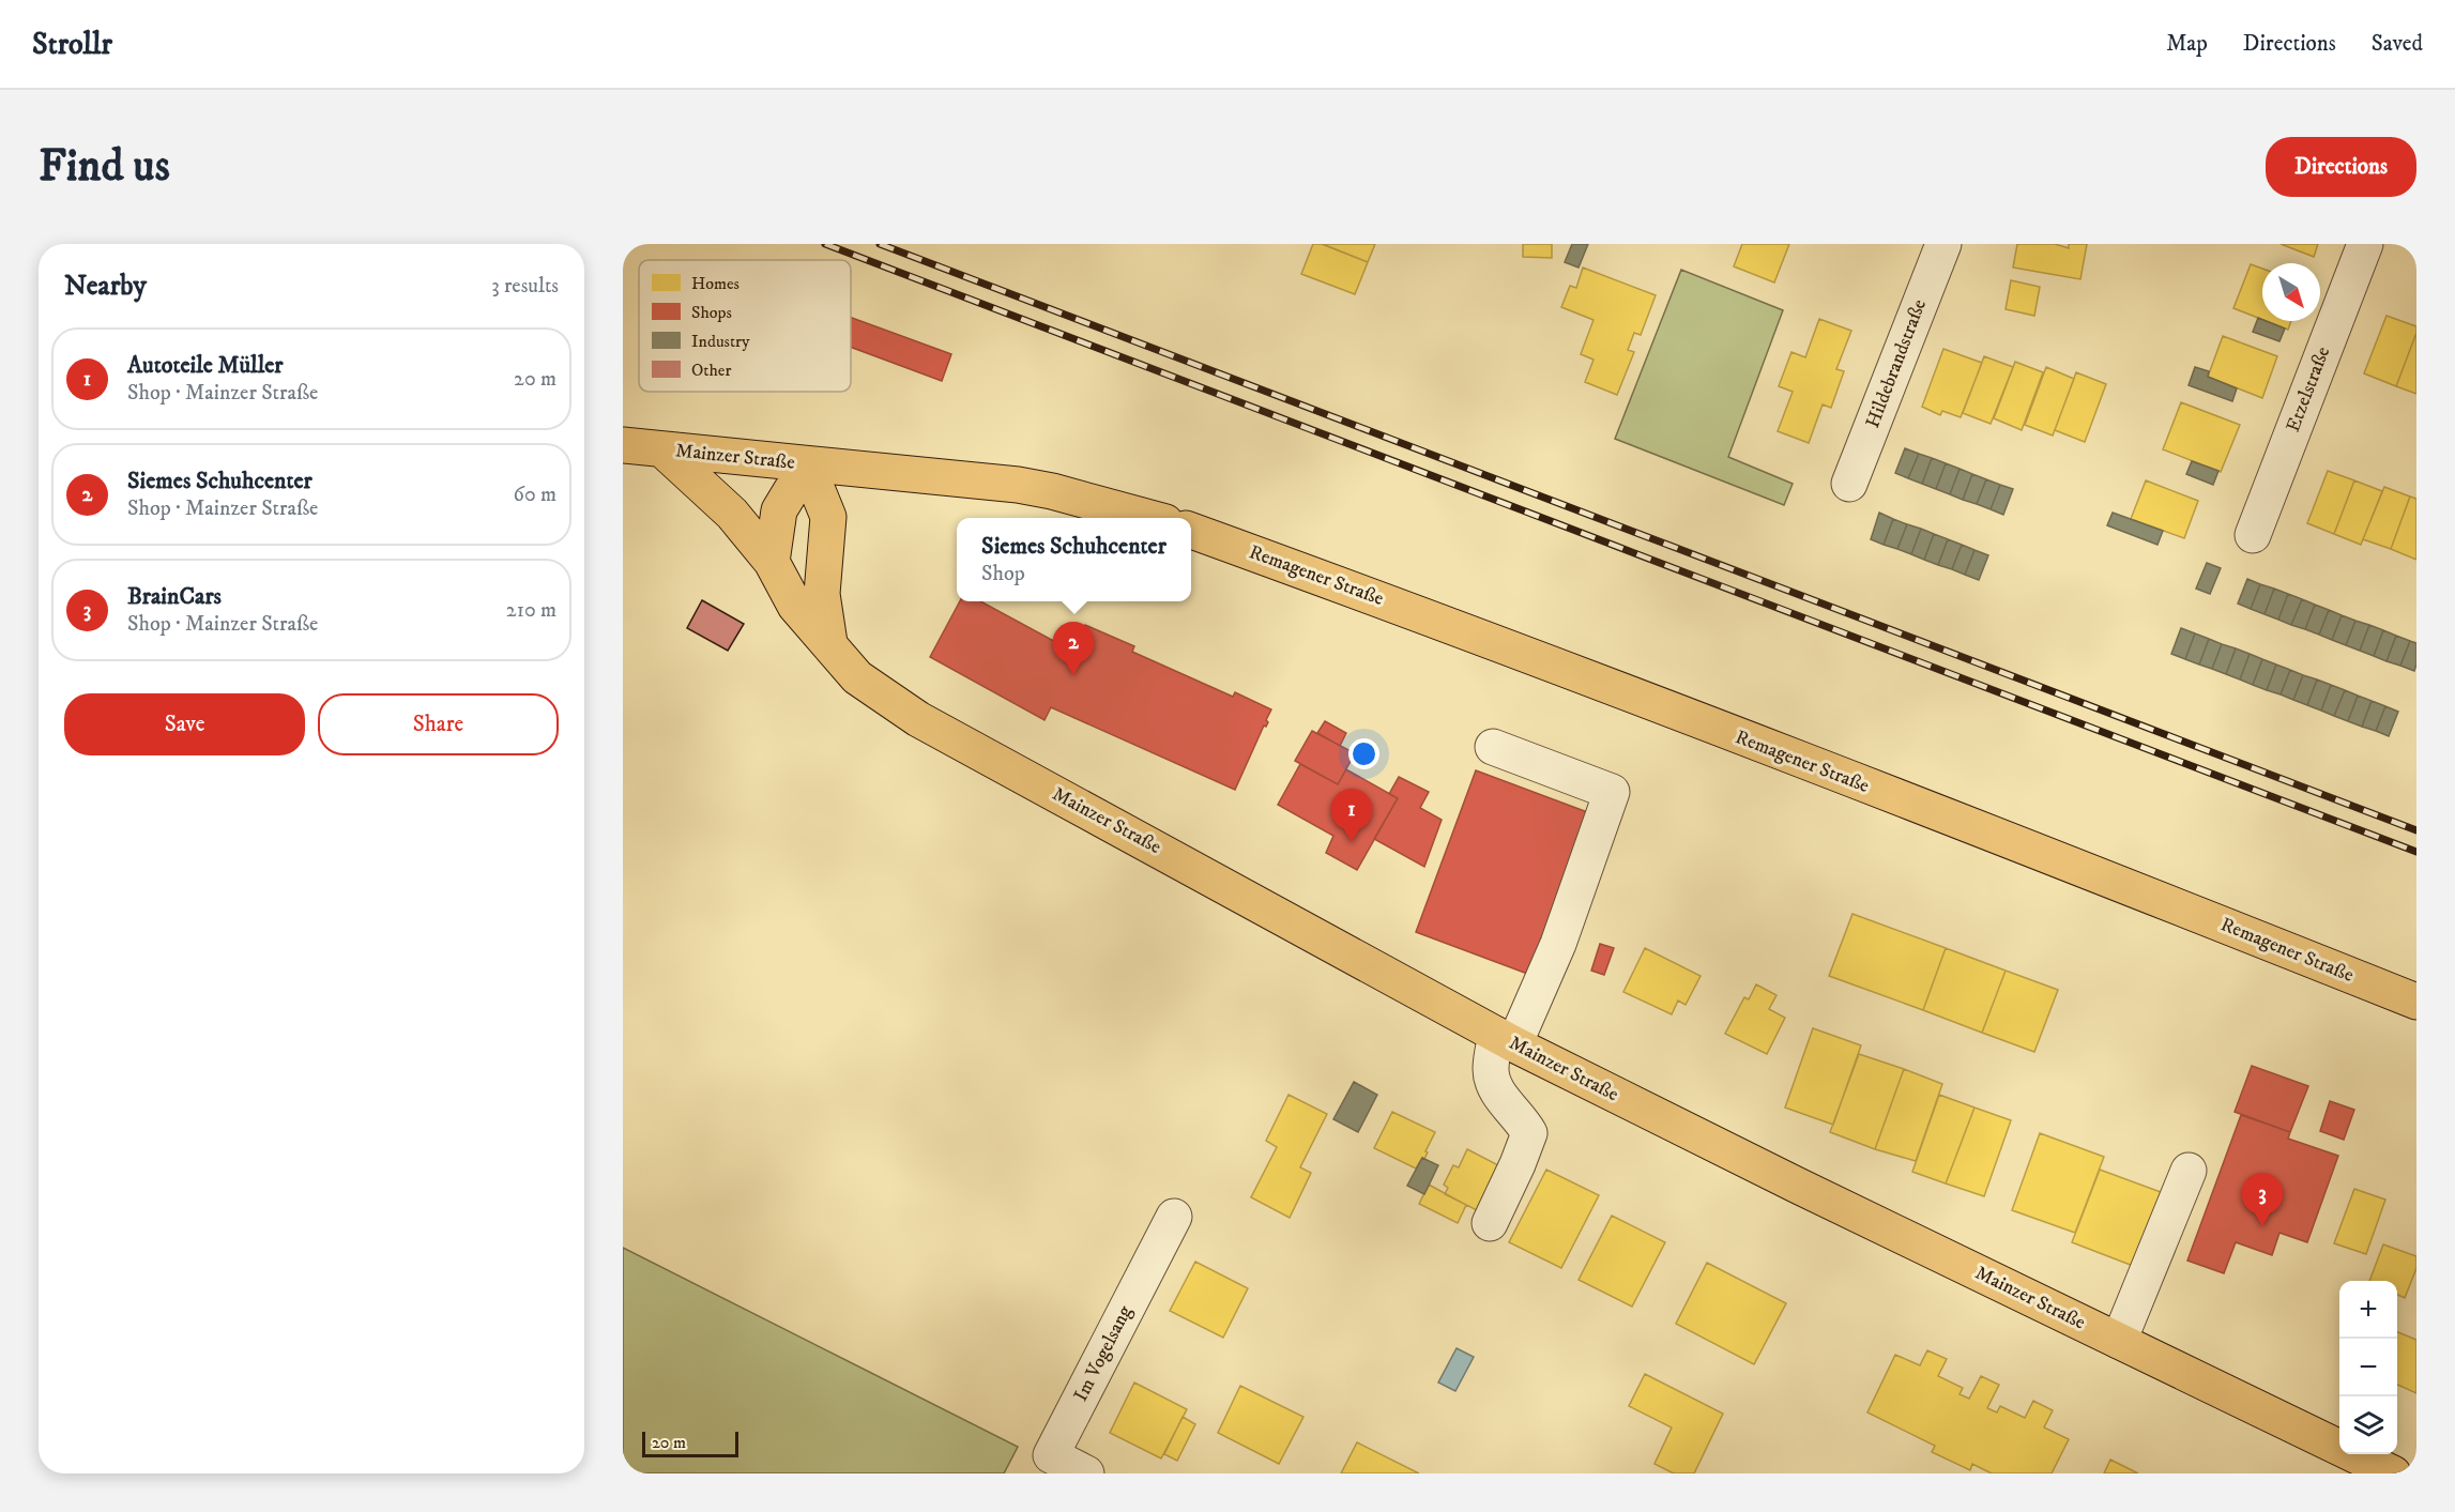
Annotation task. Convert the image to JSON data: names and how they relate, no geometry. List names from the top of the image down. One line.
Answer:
{"streets":{"main road":["Mainzer Straße","Remagener Straße"],"street":["Hildebrandstraße","Etzelstraße","Im Vogelsang"]},"legend":["Homes","Shops","Industry","Other"],"scale_bar":"20 m","north":"bottom right","page":{"header":"Strollr","nav":["Map","Directions","Saved"],"buttons":["Directions",["Save","Share"]],"title":"Find us","heading":["Nearby","3 results"],"list":[{"mark":"1","name":"Autoteile Müller","note":"Shop · Mainzer Straße","value":"20 m"},{"mark":"2","name":"Siemes Schuhcenter","note":"Shop · Mainzer Straße","value":"60 m"},{"mark":"3","name":"BrainCars","note":"Shop · Mainzer Straße","value":"210 m"}],"popup":["Siemes Schuhcenter","Shop"],"pins":["2","1","3"],"map_buttons":["+","−"],"scale":"20 m"}}
